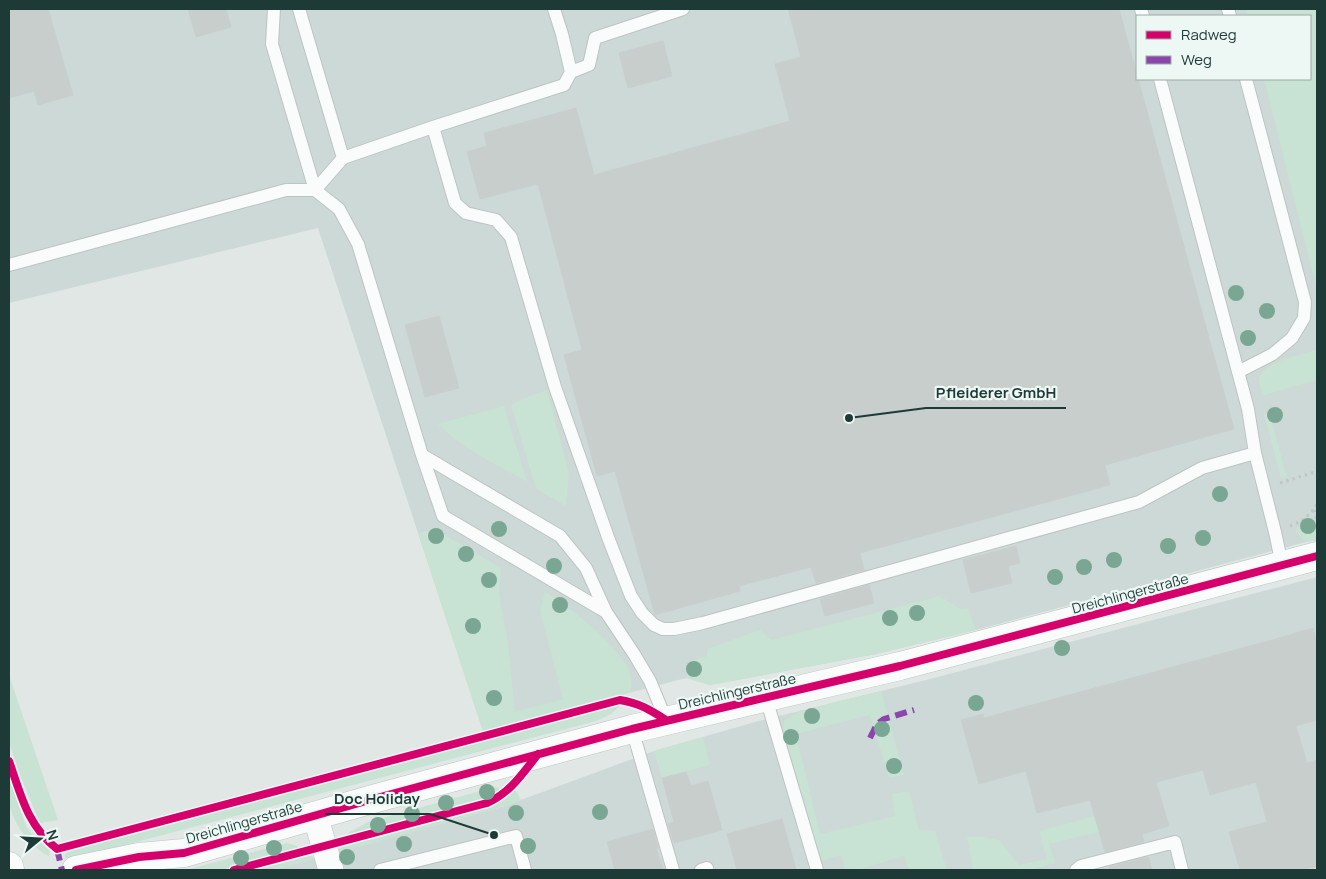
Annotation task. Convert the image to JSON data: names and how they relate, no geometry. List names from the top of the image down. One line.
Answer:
{"streets":{"street":["Dreichlingerstraße"]},"places":["Pfleiderer GmbH","Doc Holiday"],"legend":["Radweg","Weg"],"north":"right"}
